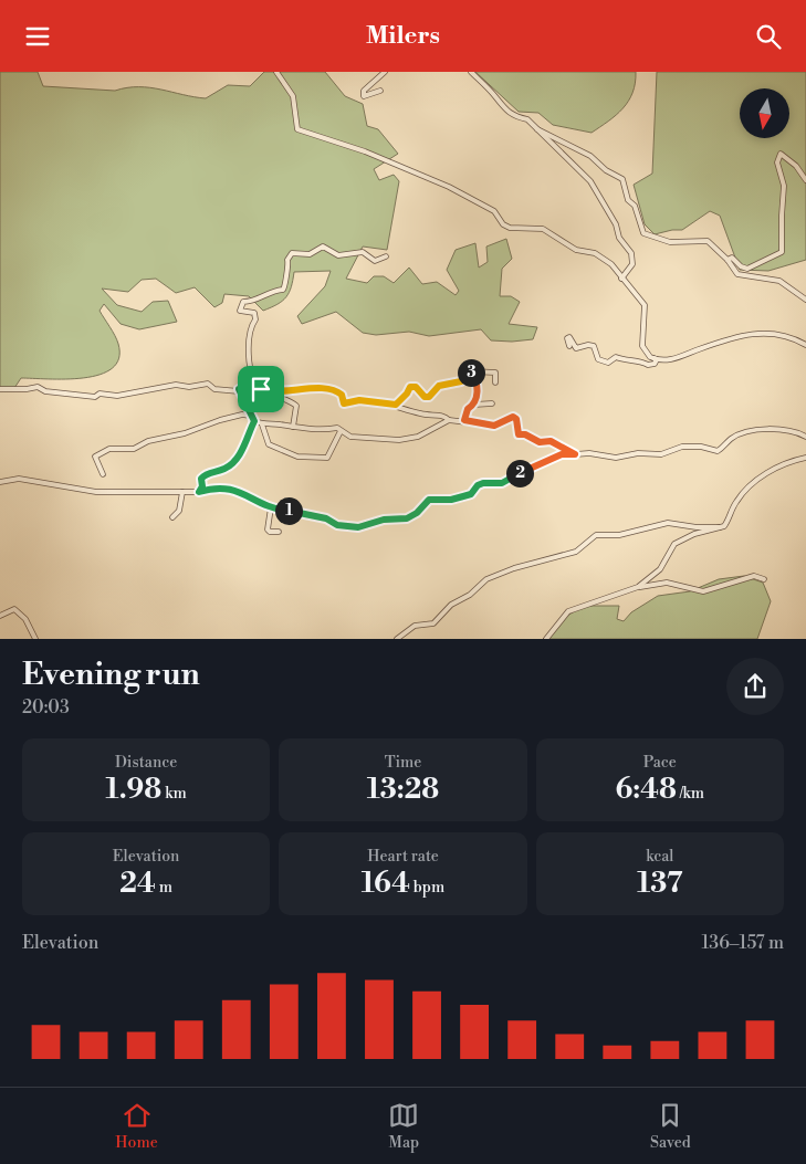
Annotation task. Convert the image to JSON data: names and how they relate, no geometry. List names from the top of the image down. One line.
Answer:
{"north":"bottom","page":{"header":"Milers","pins":["3","2","1"],"heading":["Evening run","20:03"],"stats":[["Distance","1.98 km"],["Time","13:28"],["Pace","6:48 /km"],["Elevation","24 m"],["Heart rate","164 bpm"],["kcal","137"]],"chart":["Elevation","136–157 m"],"tabs":["Home","Map","Saved"]}}
